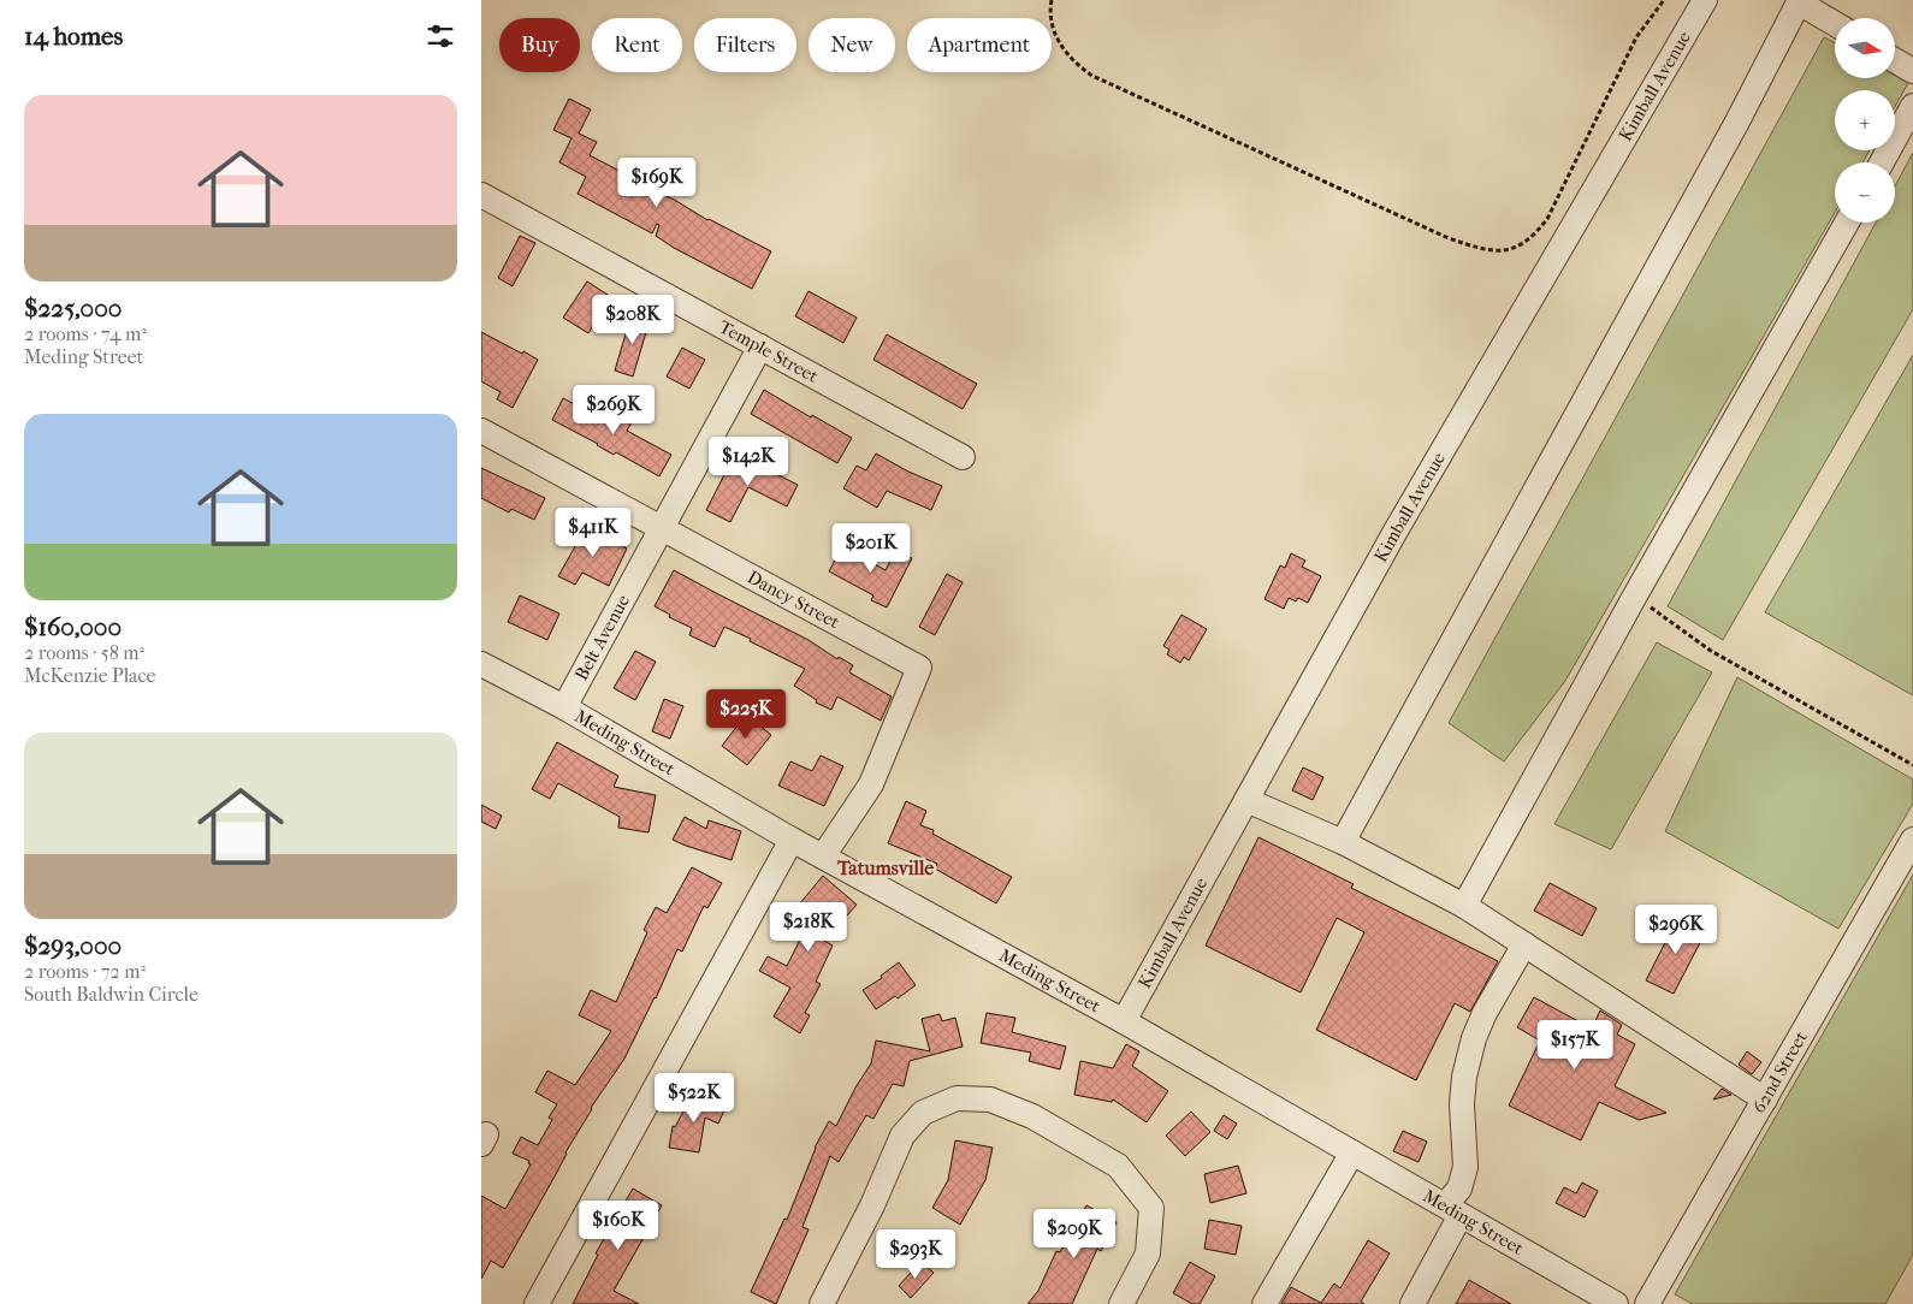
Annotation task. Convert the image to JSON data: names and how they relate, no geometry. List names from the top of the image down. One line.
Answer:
{"streets":{"street":["Kimball Avenue","Temple Street","Dancy Street","Belt Avenue","Meding Street","62nd Street"]},"crossings":[["Kimball Avenue","Meding Street"],["Temple Street","Belt Avenue"],["Dancy Street","Belt Avenue"],["Dancy Street","Meding Street"],["Belt Avenue","Meding Street"]],"districts":["Tatumsville"],"north":"right","page":{"heading":"14 homes","map_buttons":["+","−"],"chip":["Buy","Rent","Filters","New","Apartment"],"list":[{"name":"$225,000","note":"2 rooms · 74 m² · Meding Street"},{"name":"$160,000","note":"2 rooms · 58 m² · McKenzie Place"},{"name":"$293,000","note":"2 rooms · 72 m² · South Baldwin Circle"}],"price":["$169K","$208K","$269K","$142K","$411K","$201K","$225K","$218K","$296K","$157K","$522K","$160K","$209K","$293K"]}}
